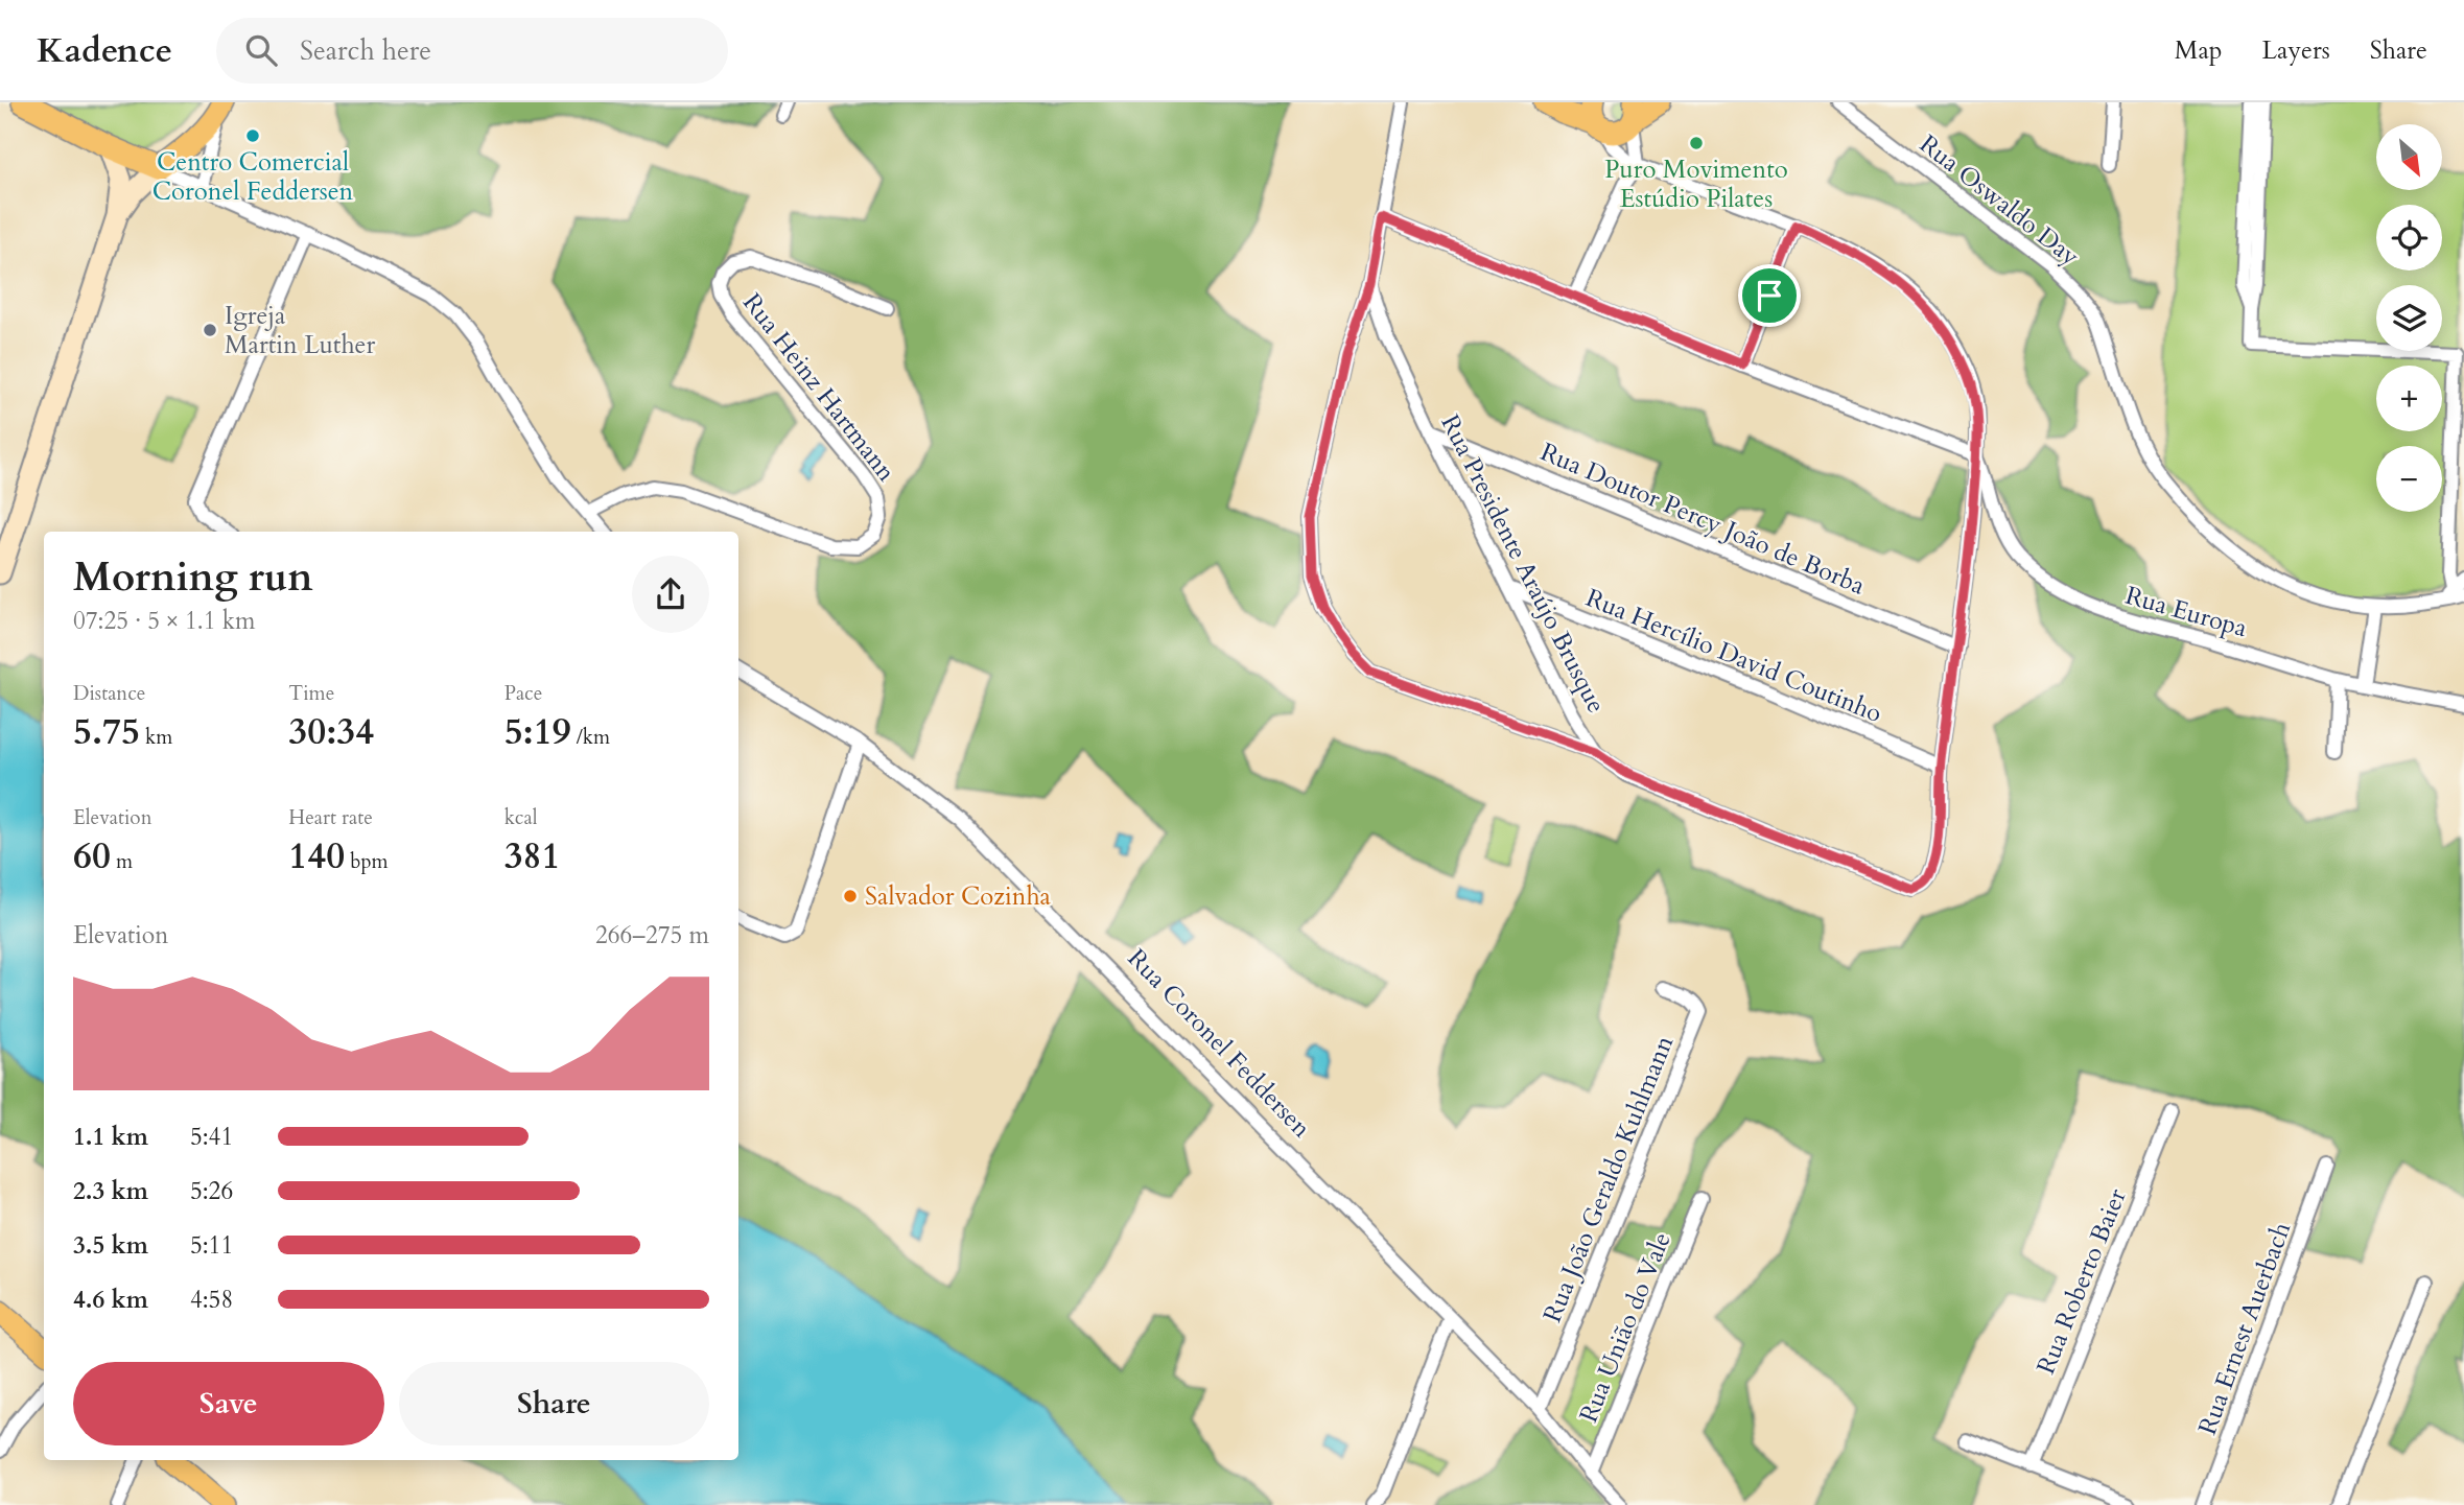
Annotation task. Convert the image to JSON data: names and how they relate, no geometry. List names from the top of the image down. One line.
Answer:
{"streets":{"street":["Rua Oswaldo Day","Rua Heinz Hartmann","Rua Doutor Percy João de Borba","Rua Presidente Araújo Brusque","Rua Europa","Rua Hercílio David Coutinho","Rua Coronel Feddersen","Rua João Geraldo Kuhlmann","Rua Roberto Baier","Rua União do Vale","Rua Ernest Auerbach"]},"crossings":[["Rua Doutor Percy João de Borba","Rua Presidente Araújo Brusque"],["Rua Presidente Araújo Brusque","Rua Hercílio David Coutinho"],["Rua Coronel Feddersen","Rua João Geraldo Kuhlmann"],["Rua Coronel Feddersen","Rua União do Vale"]],"places":["Centro Comercial Coronel Feddersen","Puro Movimento Estúdio Pilates","Igreja Martin Luther","Salvador Cozinha"],"north":"bottom right","page":{"header":"Kadence","search":"Search here","nav":["Map","Layers","Share"],"map_buttons":["+","−"],"heading":["Morning run","07:25 · 5 × 1.1 km"],"stats":[["Distance","5.75 km"],["Time","30:34"],["Pace","5:19 /km"],["Elevation","60 m"],["Heart rate","140 bpm"],["kcal","381"]],"chart":["Elevation","266–275 m"],"list":[{"name":"1.1 km","note":"5:41"},{"name":"2.3 km","note":"5:26"},{"name":"3.5 km","note":"5:11"},{"name":"4.6 km","note":"4:58"}],"buttons":["Save","Share"]}}
